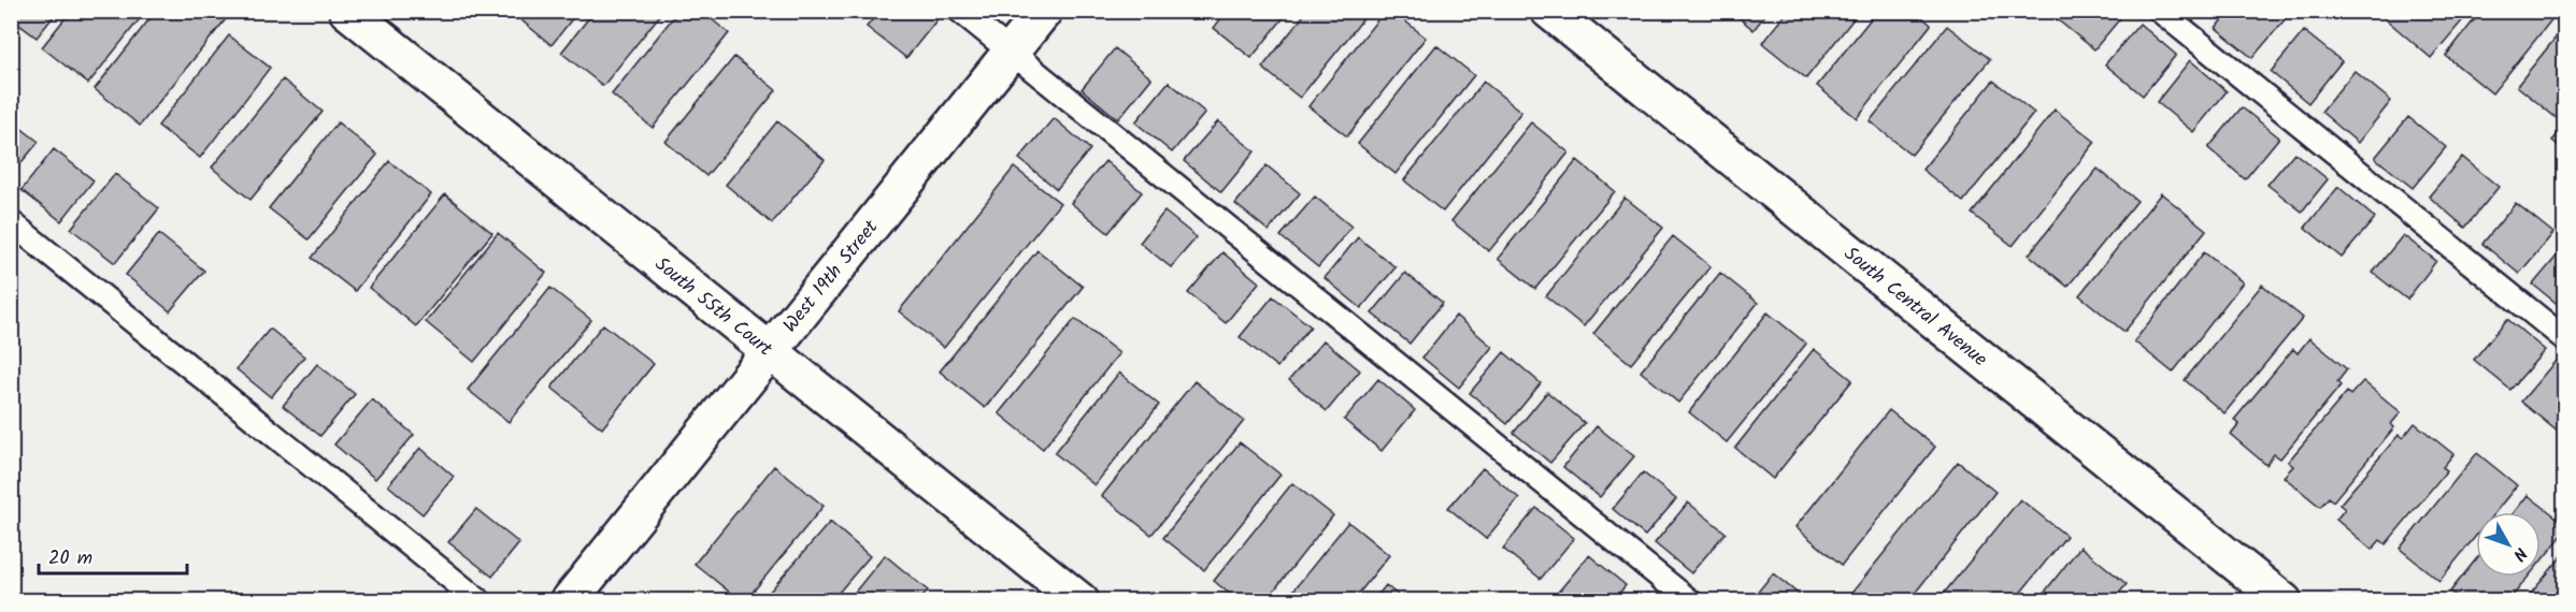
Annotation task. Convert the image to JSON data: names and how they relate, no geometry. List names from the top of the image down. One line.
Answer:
{"streets":{"street":["West 19th Street","South 55th Court","South Central Avenue"]},"crossings":[["West 19th Street","South 55th Court"]],"scale_bar":"20 m","north":"bottom right"}
